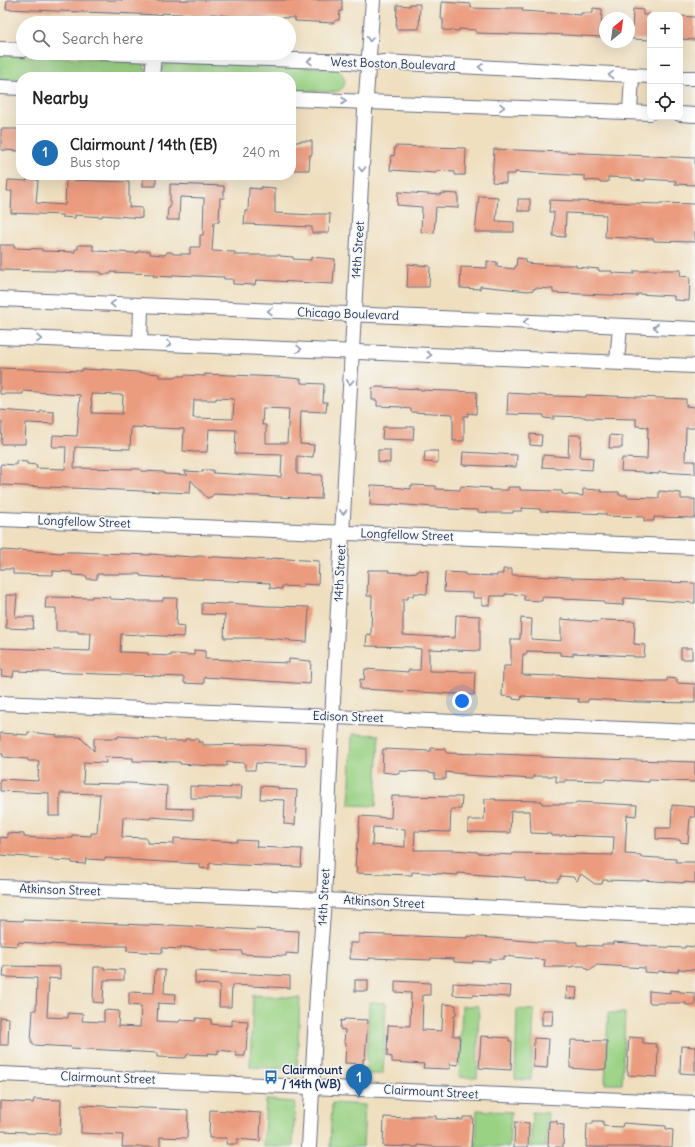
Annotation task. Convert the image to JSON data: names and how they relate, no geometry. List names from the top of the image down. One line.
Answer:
{"streets":{"street":["West Boston Boulevard","14th Street","Chicago Boulevard","Longfellow Street","Edison Street","Atkinson Street","Clairmount Street"]},"crossings":[["West Boston Boulevard","14th Street"],["14th Street","Chicago Boulevard"],["14th Street","Longfellow Street"],["14th Street","Edison Street"],["14th Street","Atkinson Street"],["14th Street","Clairmount Street"]],"one_way":["14th Street"],"places":{"bus stop":["Clairmount / 14th (WB)"]},"north":"top right","page":{"map_buttons":["+","−"],"search":"Search here","heading":"Nearby","list":[{"mark":"1","name":"Clairmount / 14th (EB)","note":"Bus stop","value":"240 m"}],"pins":"1"}}
